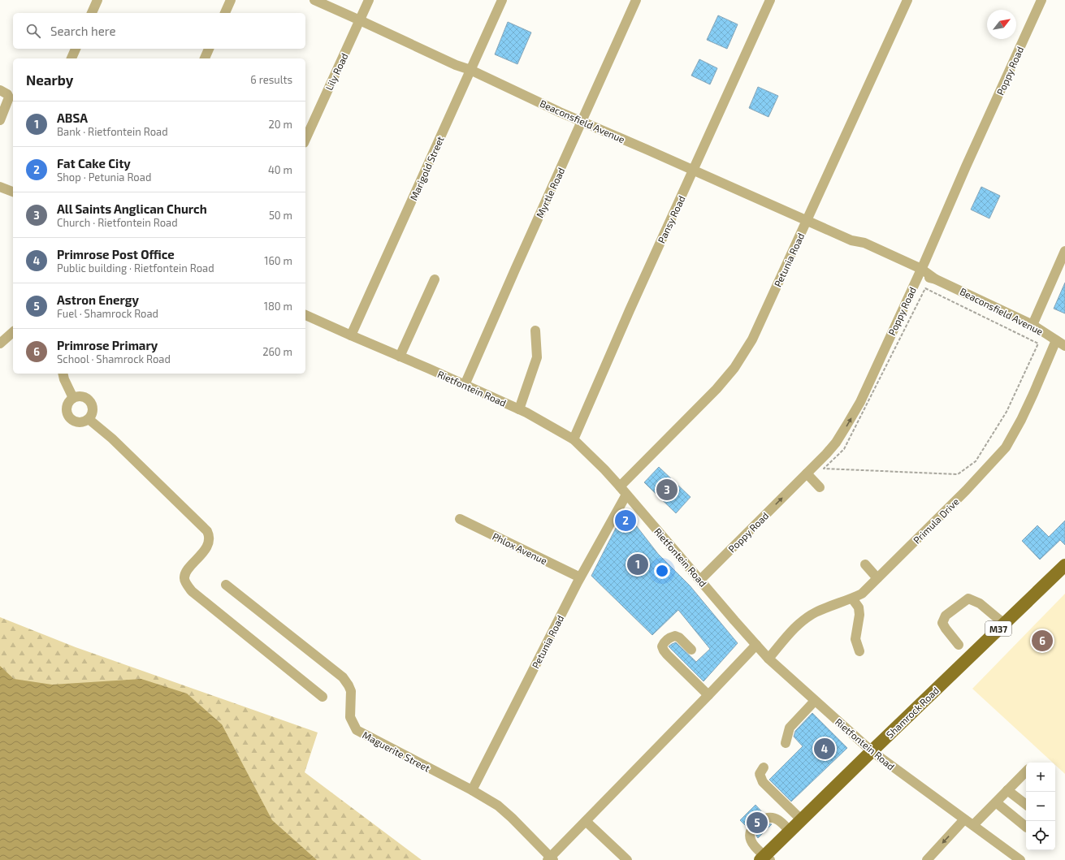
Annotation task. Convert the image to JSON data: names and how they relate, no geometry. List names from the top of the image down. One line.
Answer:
{"streets":{"main road":["M37","Shamrock Road"],"street":["Poppy Road","Lily Road","Beaconsfield Avenue","Marigold Street","Myrtle Road","Pansy Road","Petunia Road","Rietfontein Road","Primula Drive","Phlox Avenue","Maguerite Street"]},"crossings":[["Poppy Road","Beaconsfield Avenue"],["Poppy Road","Rietfontein Road"],["Lily Road","Beaconsfield Avenue"],["Beaconsfield Avenue","Marigold Street"],["Beaconsfield Avenue","Myrtle Road"],["Beaconsfield Avenue","Pansy Road"],["Beaconsfield Avenue","Petunia Road"],["Beaconsfield Avenue","Primula Drive"],["Marigold Street","Rietfontein Road"],["Myrtle Road","Rietfontein Road"],["Pansy Road","Rietfontein Road"],["Petunia Road","Rietfontein Road"],["Petunia Road","Phlox Avenue"],["Petunia Road","Maguerite Street"],["Rietfontein Road","Primula Drive"],["Rietfontein Road","Shamrock Road"]],"one_way":["Poppy Road"],"north":"top right","page":{"search":"Search here","heading":["Nearby","6 results"],"list":[{"mark":"1","name":"ABSA","note":"Bank · Rietfontein Road","value":"20 m"},{"mark":"2","name":"Fat Cake City","note":"Shop · Petunia Road","value":"40 m"},{"mark":"3","name":"All Saints Anglican Church","note":"Church · Rietfontein Road","value":"50 m"},{"mark":"4","name":"Primrose Post Office","note":"Public building · Rietfontein Road","value":"160 m"},{"mark":"5","name":"Astron Energy","note":"Fuel · Shamrock Road","value":"180 m"},{"mark":"6","name":"Primrose Primary","note":"School · Shamrock Road","value":"260 m"}],"pins":["3","2","1","6","4","5"],"map_buttons":["+","−"]}}
